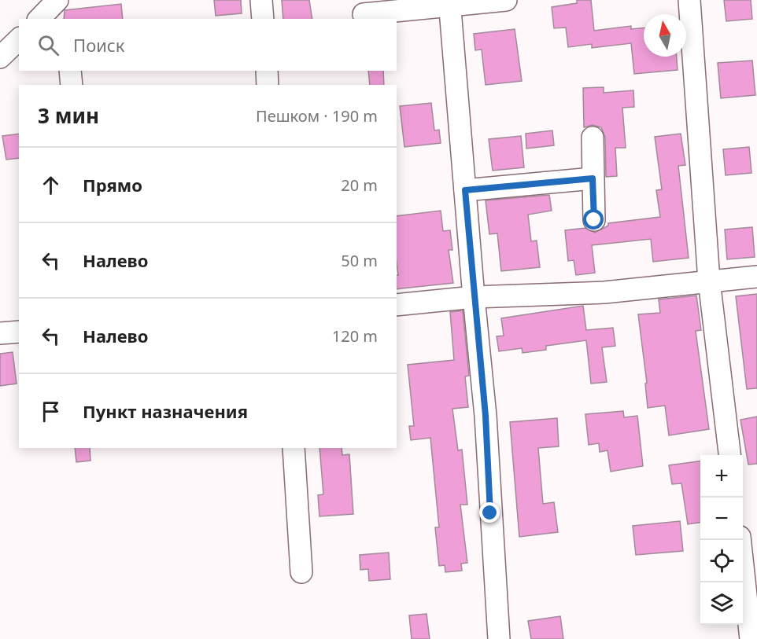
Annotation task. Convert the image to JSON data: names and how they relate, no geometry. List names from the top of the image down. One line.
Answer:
{"north":"top","page":{"search":"Поиск","heading":["3 мин","Пешком · 190 m"],"list":[["Прямо","20 m"],["Налево","50 m"],["Налево","120 m"],"Пункт назначения"],"map_buttons":["+","−"]}}
